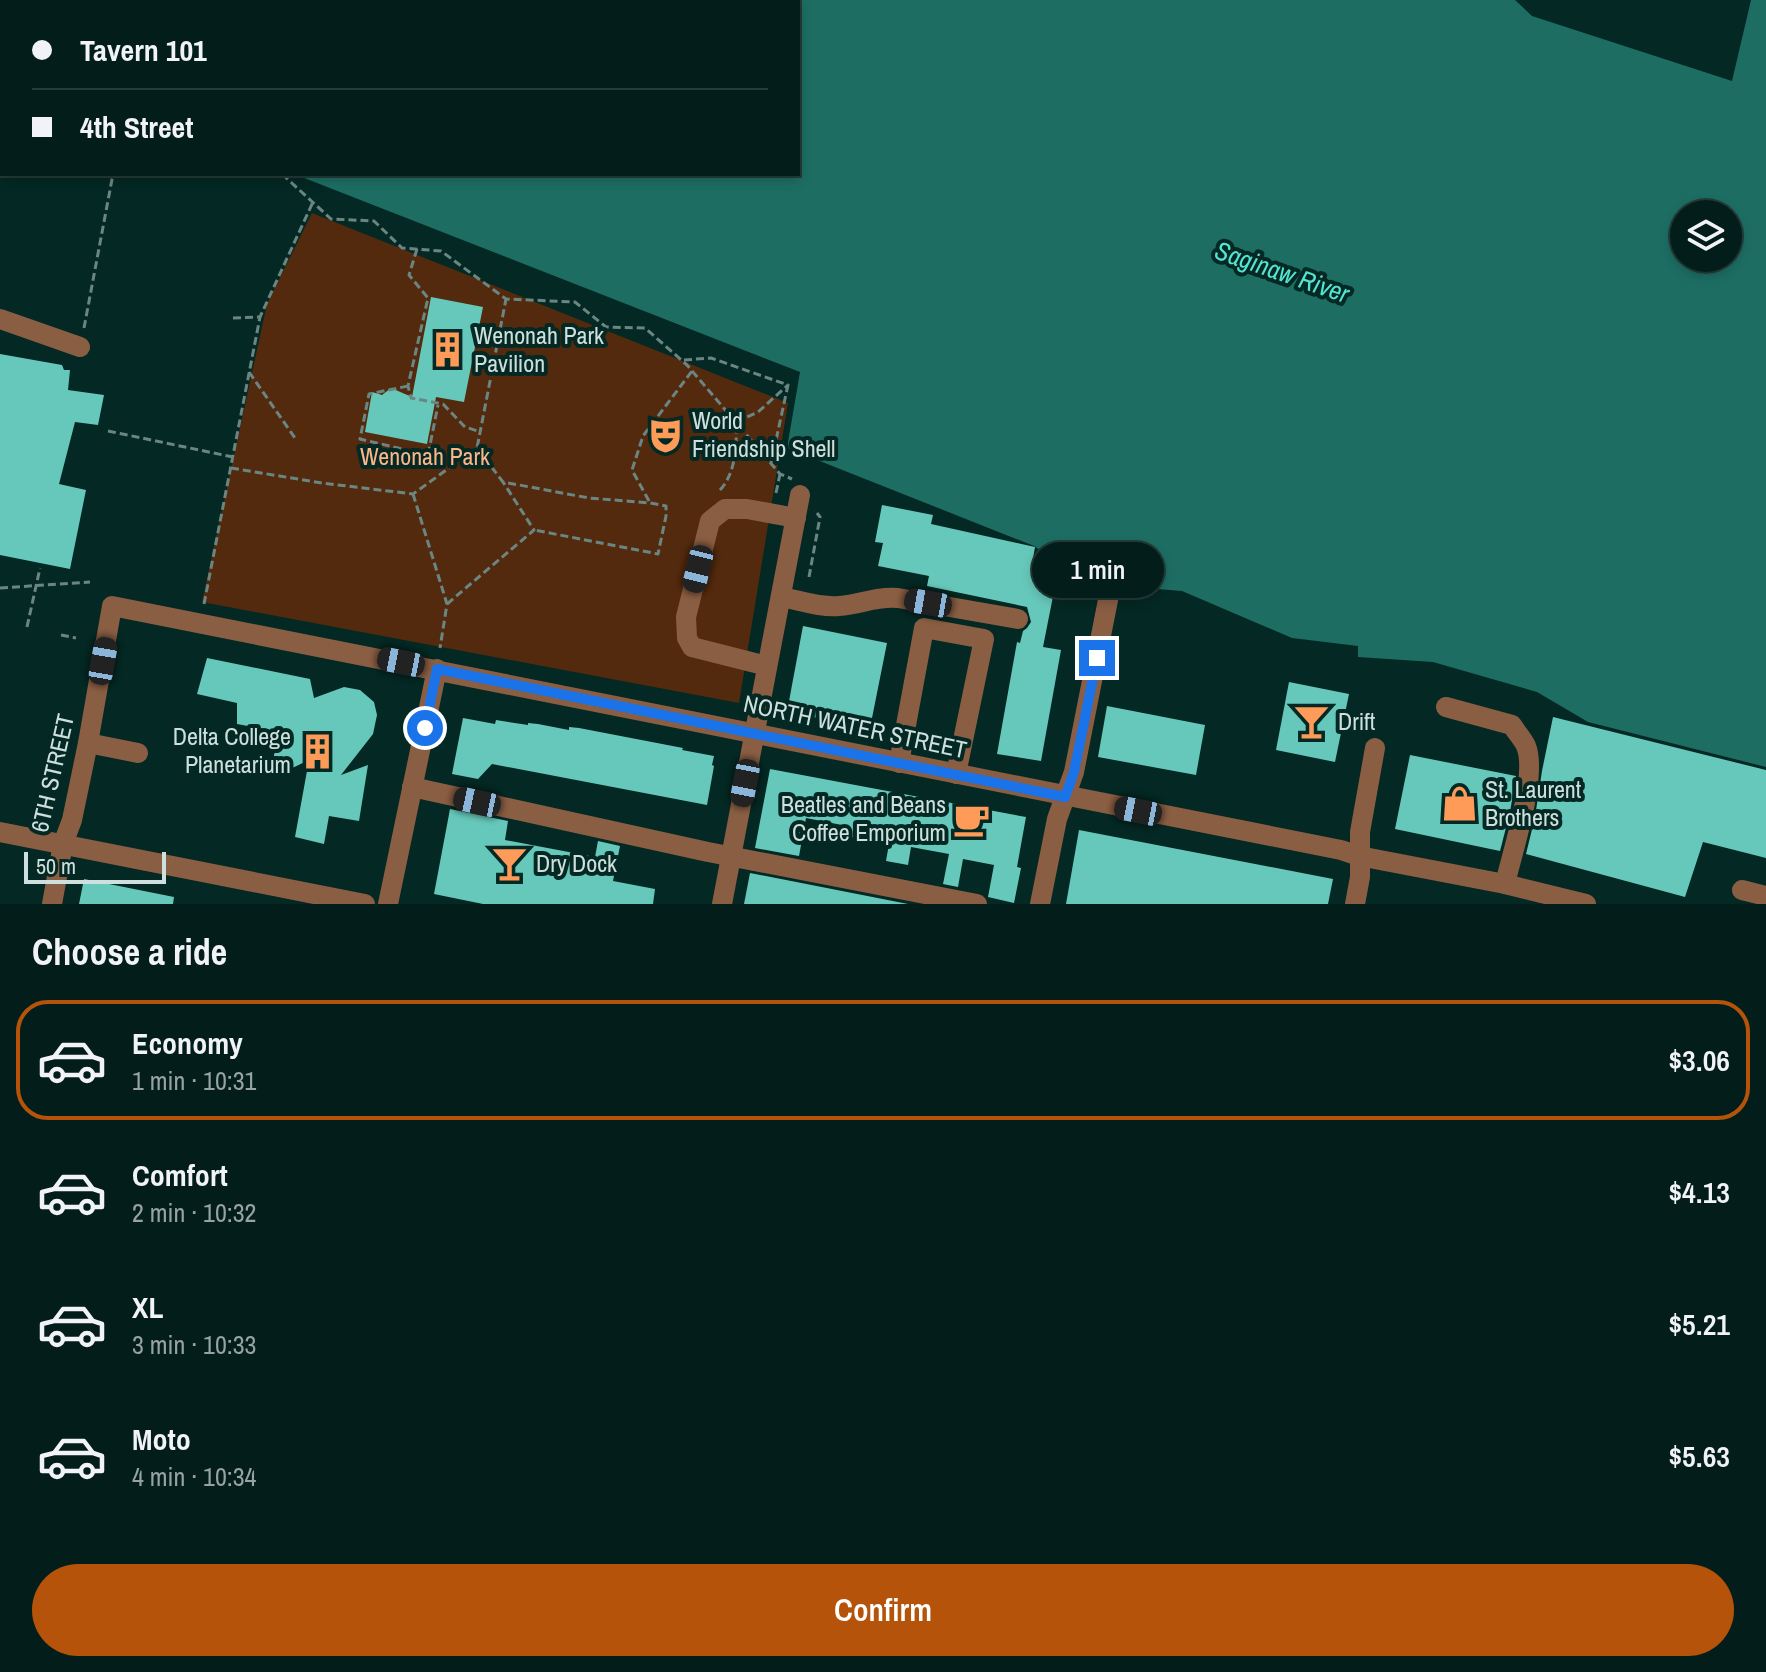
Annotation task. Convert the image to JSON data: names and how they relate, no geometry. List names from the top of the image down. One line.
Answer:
{"streets":{"street":["NORTH WATER STREET","6TH STREET"]},"crossings":[["NORTH WATER STREET","6TH STREET"]],"water":["Saginaw River"],"parks":["Wenonah Park"],"places":{"building":["Wenonah Park Pavilion","Delta College Planetarium"],"theatre":["World Friendship Shell"],"bar":["Drift","Dry Dock"],"shop":["St. Laurent Brothers"],"cafe":["Beatles and Beans Coffee Emporium"]},"scale_bar":"50 m","page":{"banner":["Tavern 101","4th Street"],"bubble":"1 min","scale":"50 m","heading":"Choose a ride","list":[{"name":"Economy","note":"1 min · 10:31","value":"$3.06"},{"name":"Comfort","note":"2 min · 10:32","value":"$4.13"},{"name":"XL","note":"3 min · 10:33","value":"$5.21"},{"name":"Moto","note":"4 min · 10:34","value":"$5.63"}],"buttons":"Confirm"}}
